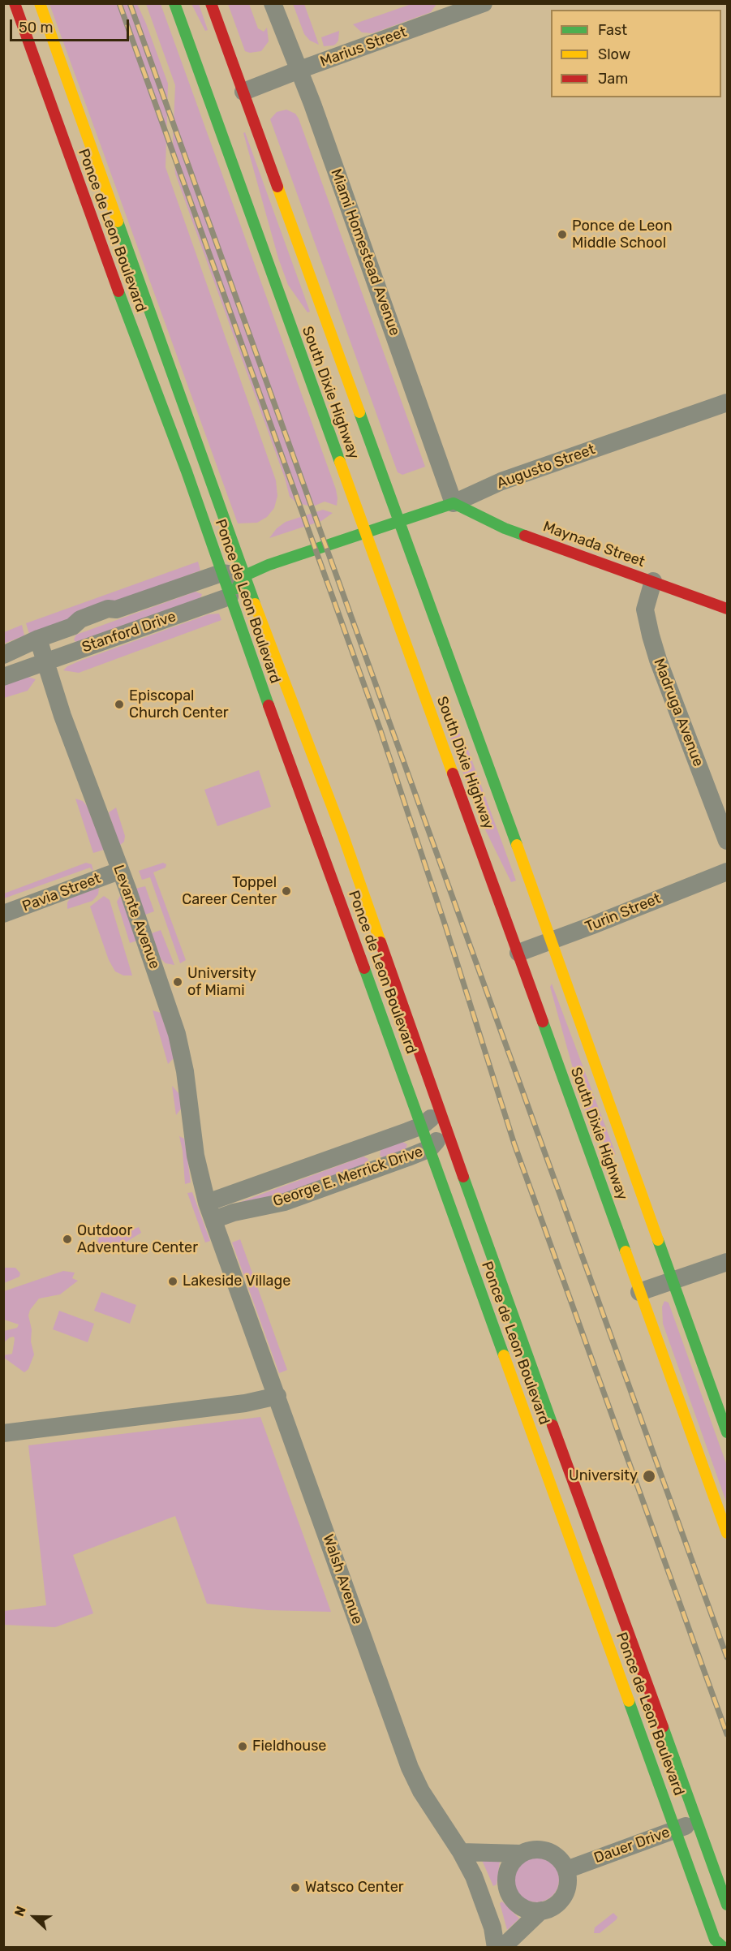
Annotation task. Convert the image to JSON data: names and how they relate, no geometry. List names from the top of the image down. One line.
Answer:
{"streets":{"main road":["Ponce de Leon Boulevard","South Dixie Highway","Augusto Street","Maynada Street"],"street":["Marius Street","Miami Homestead Avenue","Stanford Drive","Madruga Avenue","Pavia Street","Turin Street","Levante Avenue","George E. Merrick Drive","Walsh Avenue","Dauer Drive"]},"crossings":[["Marius Street","Miami Homestead Avenue"],["Marius Street","South Dixie Highway"],["Ponce de Leon Boulevard","Stanford Drive"],["Ponce de Leon Boulevard","George E. Merrick Drive"],["Ponce de Leon Boulevard","Dauer Drive"],["Miami Homestead Avenue","Augusto Street"],["Miami Homestead Avenue","Maynada Street"],["South Dixie Highway","Augusto Street"],["South Dixie Highway","Turin Street"],["Augusto Street","Maynada Street"],["Maynada Street","Madruga Avenue"],["Stanford Drive","Levante Avenue"],["Pavia Street","Levante Avenue"],["Levante Avenue","George E. Merrick Drive"],["Levante Avenue","Walsh Avenue"],["George E. Merrick Drive","Walsh Avenue"]],"places":["Ponce de Leon Middle School","Episcopal Church Center","Toppel Career Center","University of Miami","Outdoor Adventure Center","Lakeside Village","University","Fieldhouse","Watsco Center"],"legend":["Fast","Slow","Jam"],"scale_bar":"50 m","north":"left"}
